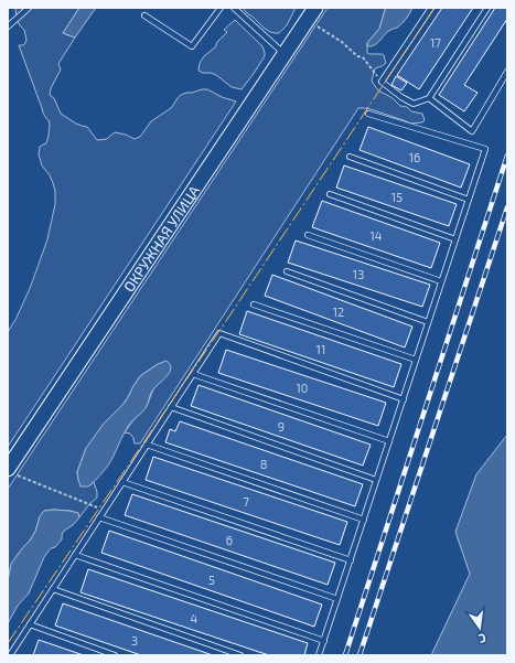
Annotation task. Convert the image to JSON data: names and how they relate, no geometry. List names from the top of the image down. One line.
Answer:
{"streets":{"main road":["ОКРУЖНАЯ УЛИЦА"]},"house_numbers":["17","16","15","14","13","12","11","10","9","8","7","6","5","4","3"],"north":"bottom"}
